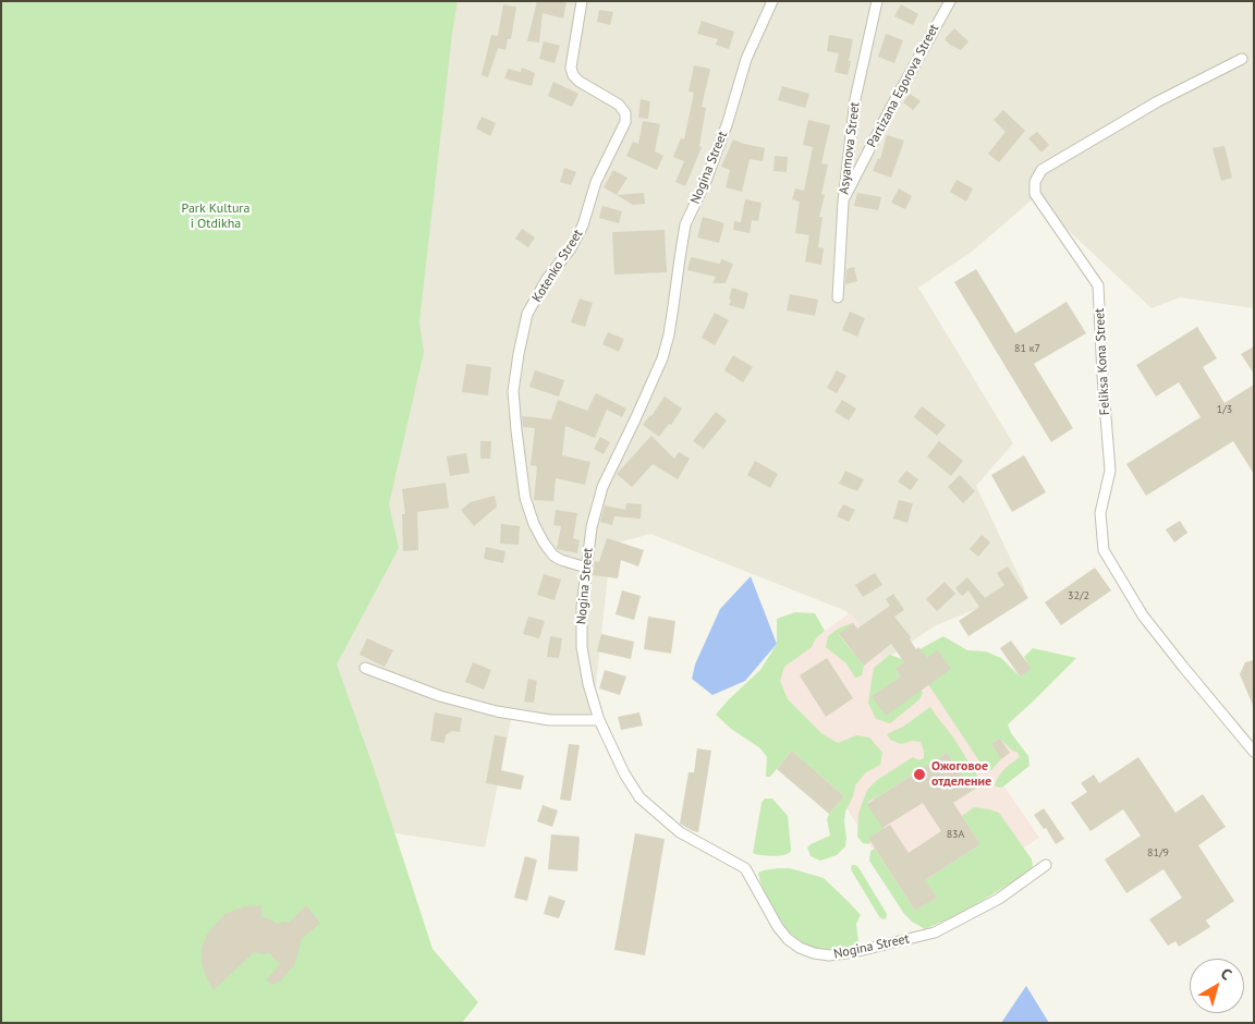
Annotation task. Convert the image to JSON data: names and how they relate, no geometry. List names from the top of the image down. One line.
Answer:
{"streets":{"street":["Partizana Egorova Street","Asyamova Street","Nogina Street","Kotenko Street","Feliksa Kona Street"]},"crossings":[["Partizana Egorova Street","Asyamova Street"],["Nogina Street","Kotenko Street"]],"parks":["Park Kultura i Otdikha"],"places":["Ожоговое отделение"],"house_numbers":["81 к7","1/3","32/2","83А","81/9"],"north":"top right"}
